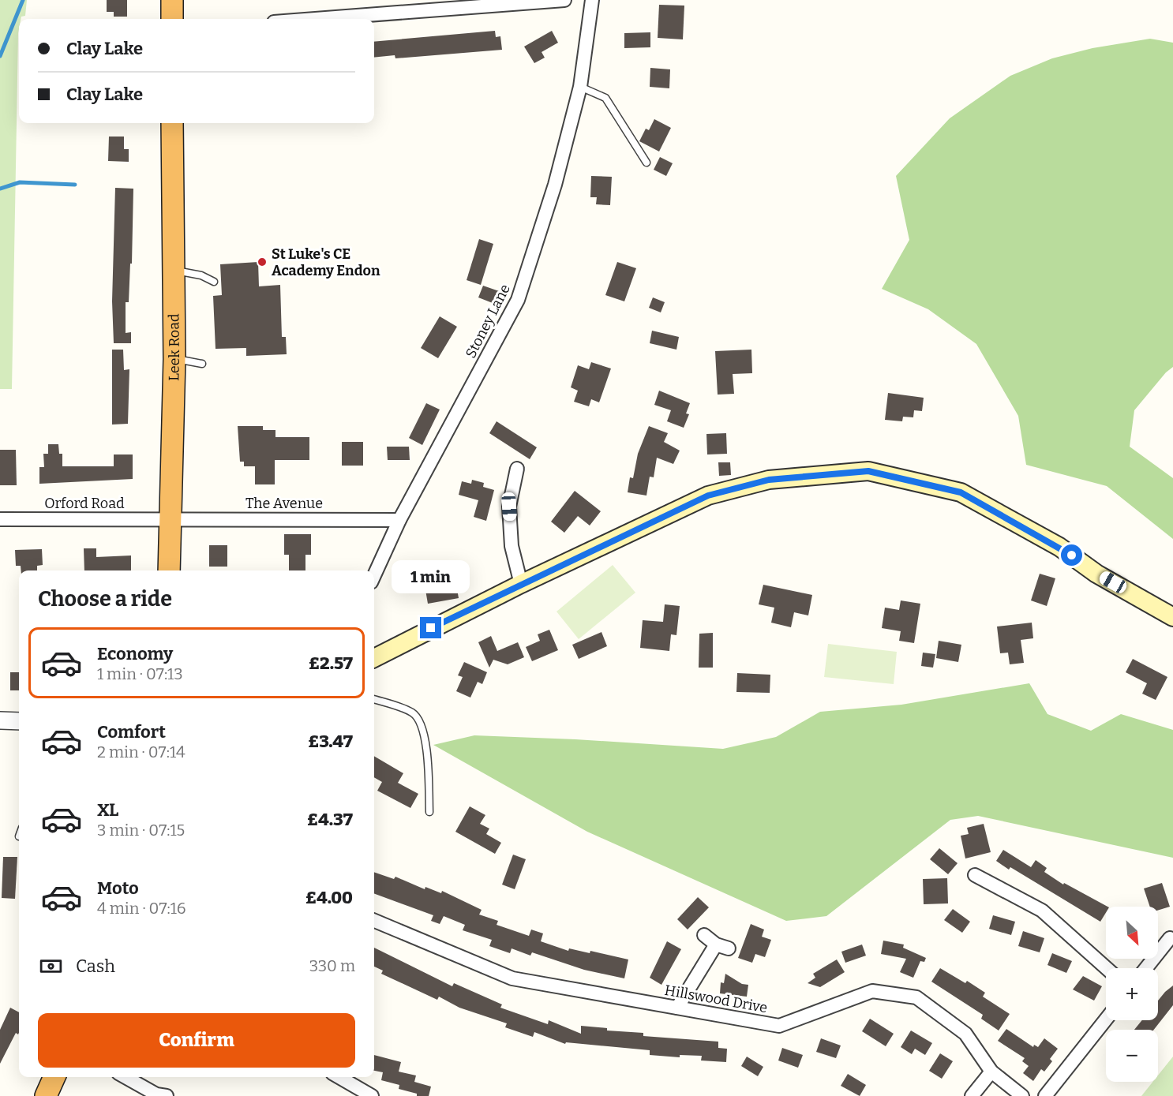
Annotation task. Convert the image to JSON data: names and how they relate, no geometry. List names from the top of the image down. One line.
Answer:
{"streets":{"highway":["Leek Road"],"street":["Stoney Lane","Orford Road","The Avenue","Hillswood Drive"]},"crossings":[["Stoney Lane","The Avenue"],["Leek Road","Orford Road"],["Leek Road","The Avenue"],["Orford Road","The Avenue"]],"places":["St Luke's CE Academy Endon"],"north":"bottom right","page":{"banner":["Clay Lake","Clay Lake"],"bubble":"1 min","heading":"Choose a ride","list":[{"name":"Economy","note":"1 min · 07:13","value":"£2.57"},{"name":"Comfort","note":"2 min · 07:14","value":"£3.47"},{"name":"XL","note":"3 min · 07:15","value":"£4.37"},{"name":"Moto","note":"4 min · 07:16","value":"£4.00"}],"map_buttons":["+","−"],"pay":["Cash","330 m"],"buttons":"Confirm"}}
